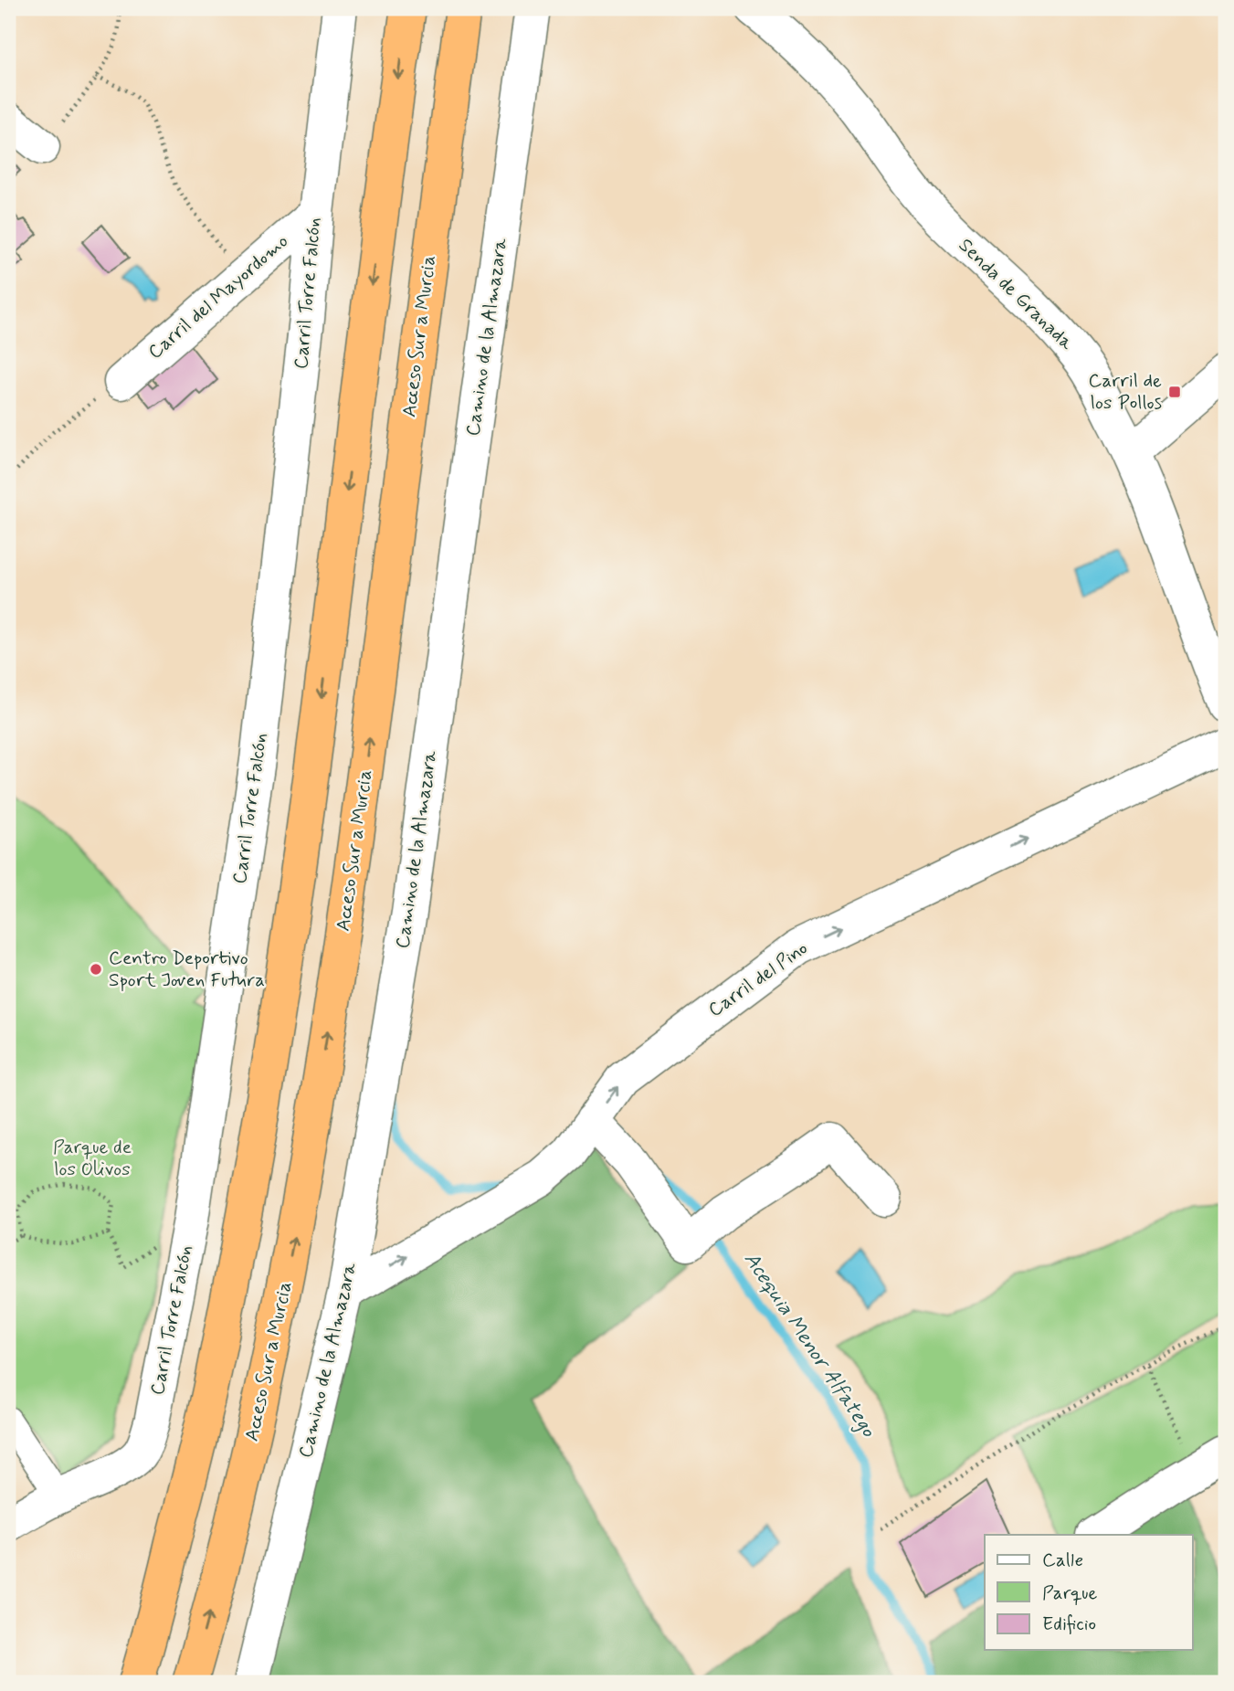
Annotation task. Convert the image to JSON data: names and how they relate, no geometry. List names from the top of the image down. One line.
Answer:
{"streets":{"highway":["Acceso Sur a Murcia"],"street":["Carril Torre Falcón","Senda de Granada","Carril del Mayordomo","Camino de la Almazara","Carril del Pino"]},"crossings":[["Carril Torre Falcón","Carril del Mayordomo"],["Camino de la Almazara","Carril del Pino"]],"one_way":["Carril del Pino"],"water":["Acequia Menor Alfatego"],"parks":["Parque de los Olivos"],"places":{"transit":["Carril de los Pollos"],"other":["Centro Deportivo Sport Joven Futura"]},"legend":["Calle","Parque","Edificio"]}
